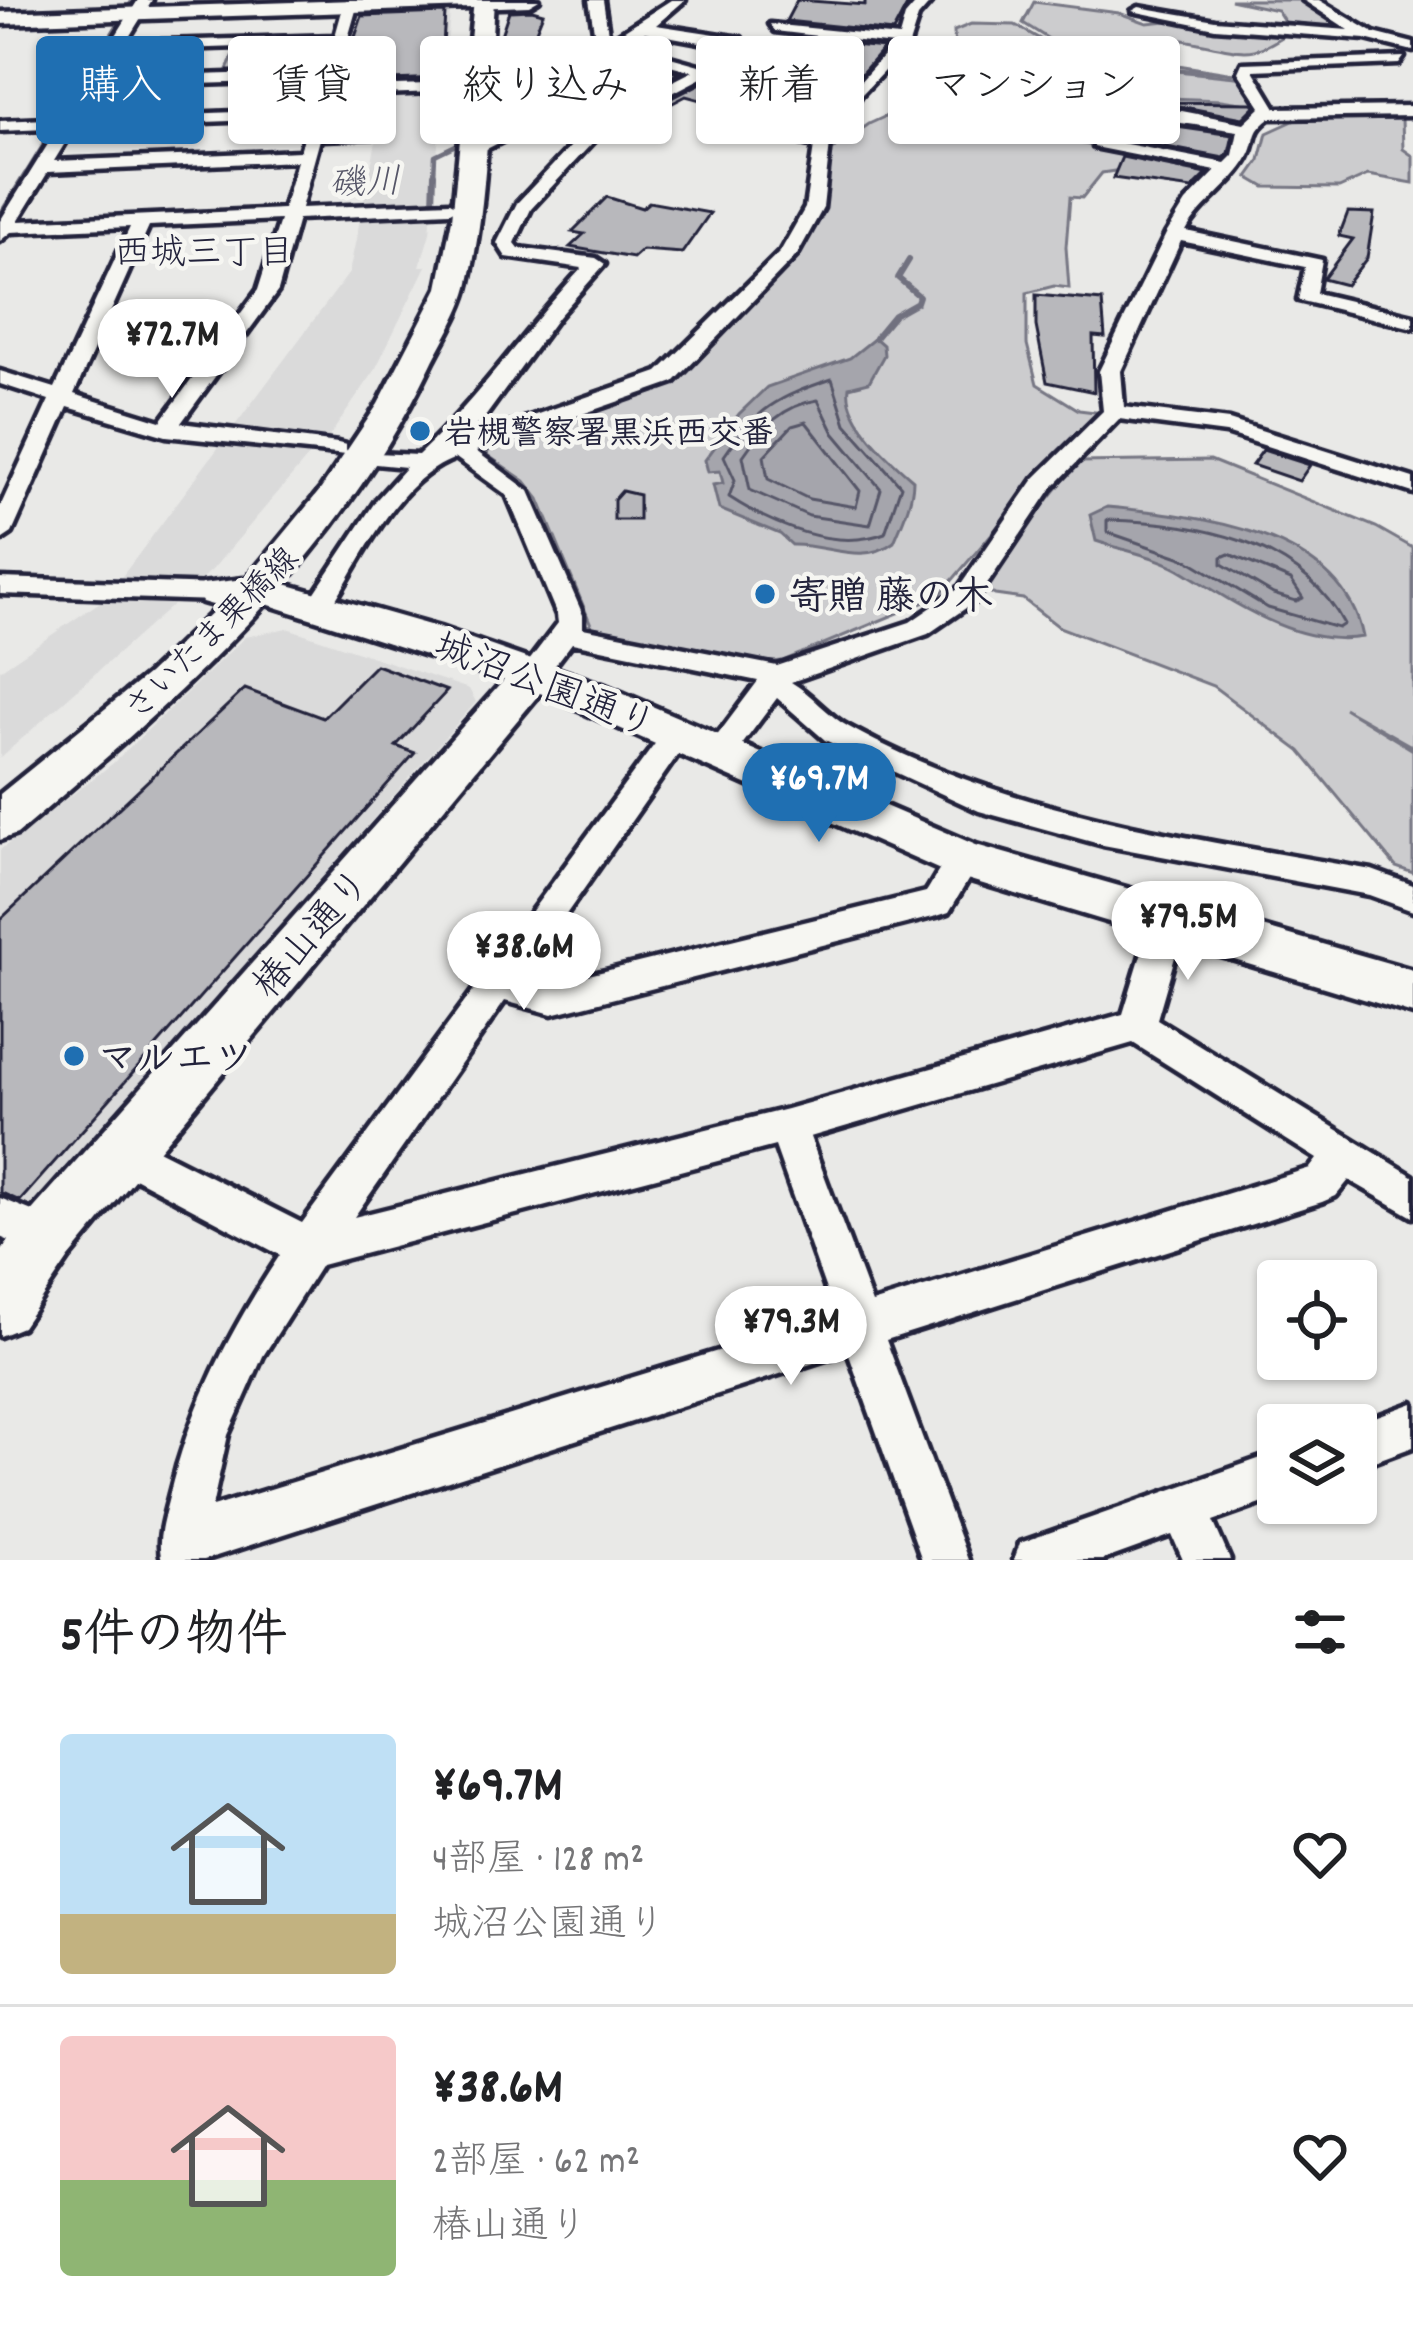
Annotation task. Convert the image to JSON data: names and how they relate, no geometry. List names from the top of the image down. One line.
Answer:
{"streets":{"main road":["さいたま栗橋線"],"street":["城沼公園通り","椿山通り"]},"crossings":[["さいたま栗橋線","城沼公園通り"],["城沼公園通り","椿山通り"]],"districts":["西城三丁目"],"water":["磯川"],"places":["岩槻警察署黒浜西交番","寄贈 藤の木","マルエツ"],"page":{"chip":["購入","賃貸","絞り込み","新着","マンション"],"price":["¥72.7M","¥69.7M","¥79.5M","¥38.6M","¥79.3M"],"heading":"5件の物件","list":[{"name":"¥69.7M","note":"4部屋 · 128 m² · 城沼公園通り"},{"name":"¥38.6M","note":"2部屋 · 62 m² · 椿山通り"}]}}
